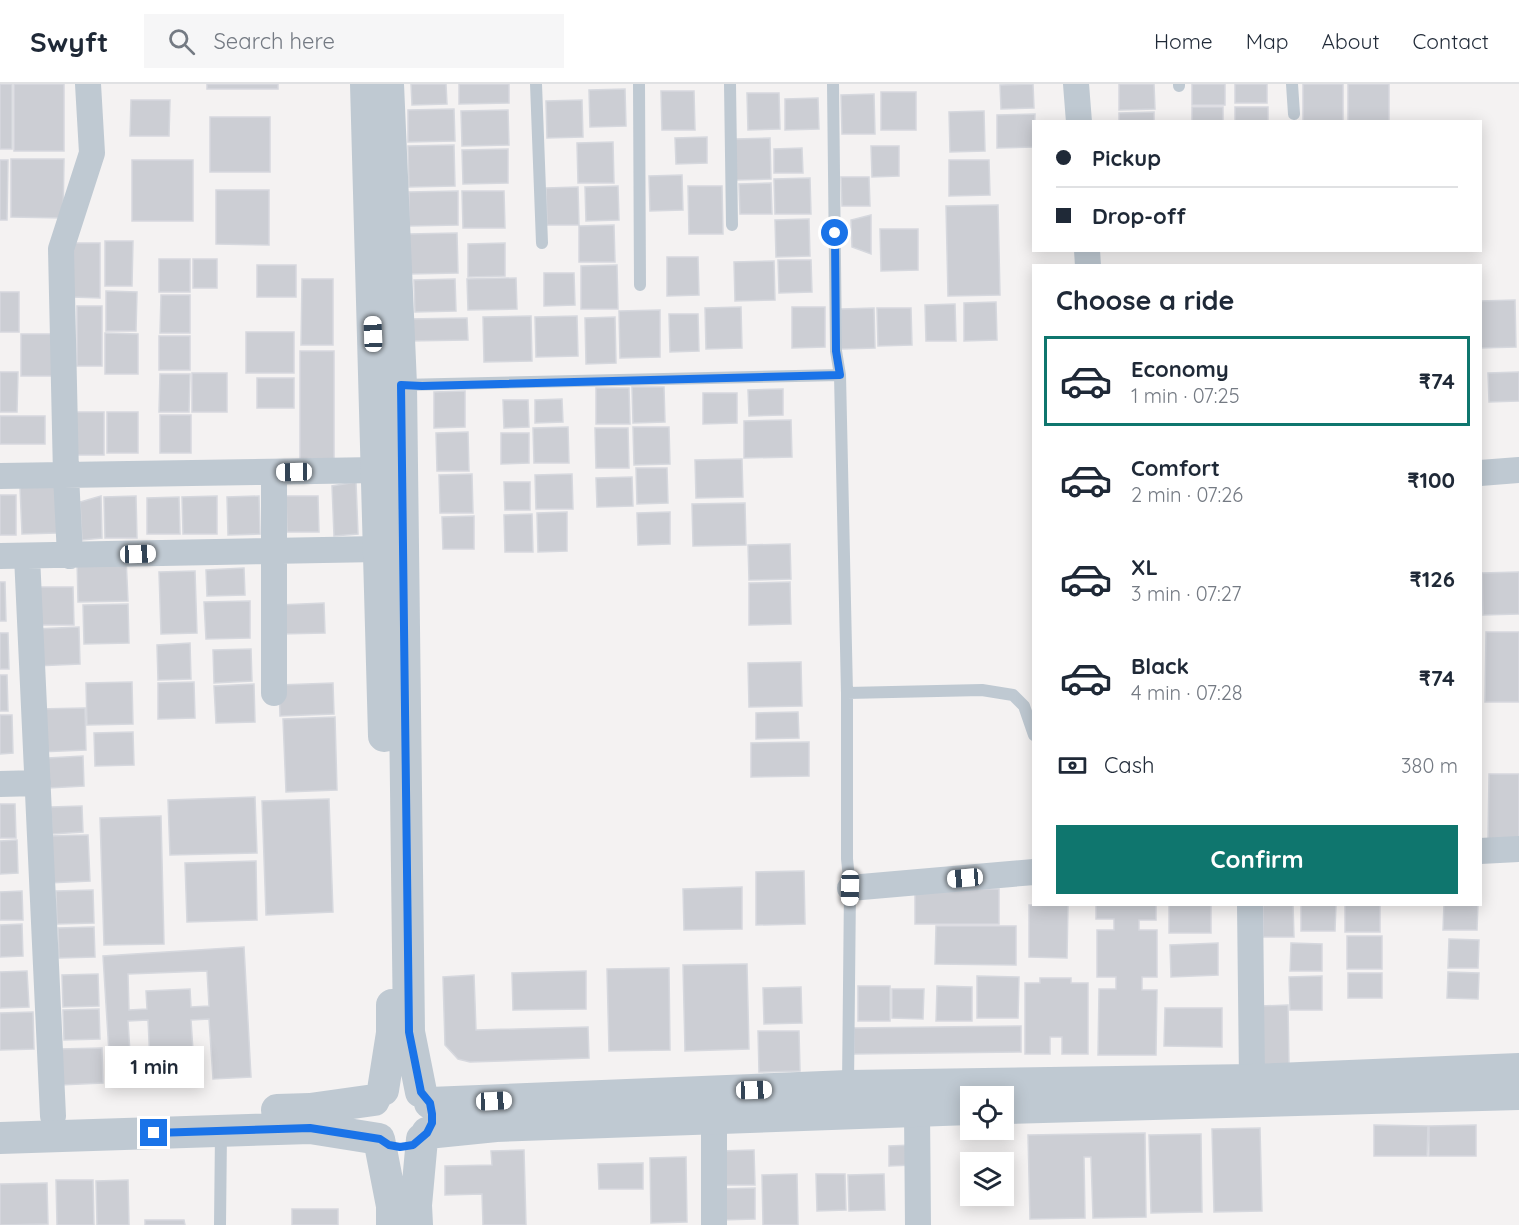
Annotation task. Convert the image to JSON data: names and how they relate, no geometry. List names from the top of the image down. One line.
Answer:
{"page":{"header":"Swyft","search":"Search here","nav":["Home","Map","About","Contact"],"banner":["Pickup","Drop-off"],"heading":"Choose a ride","list":[{"name":"Economy","note":"1 min · 07:25","value":"₹74"},{"name":"Comfort","note":"2 min · 07:26","value":"₹100"},{"name":"XL","note":"3 min · 07:27","value":"₹126"},{"name":"Black","note":"4 min · 07:28","value":"₹74"}],"pay":["Cash","380 m"],"buttons":"Confirm","bubble":"1 min"}}
